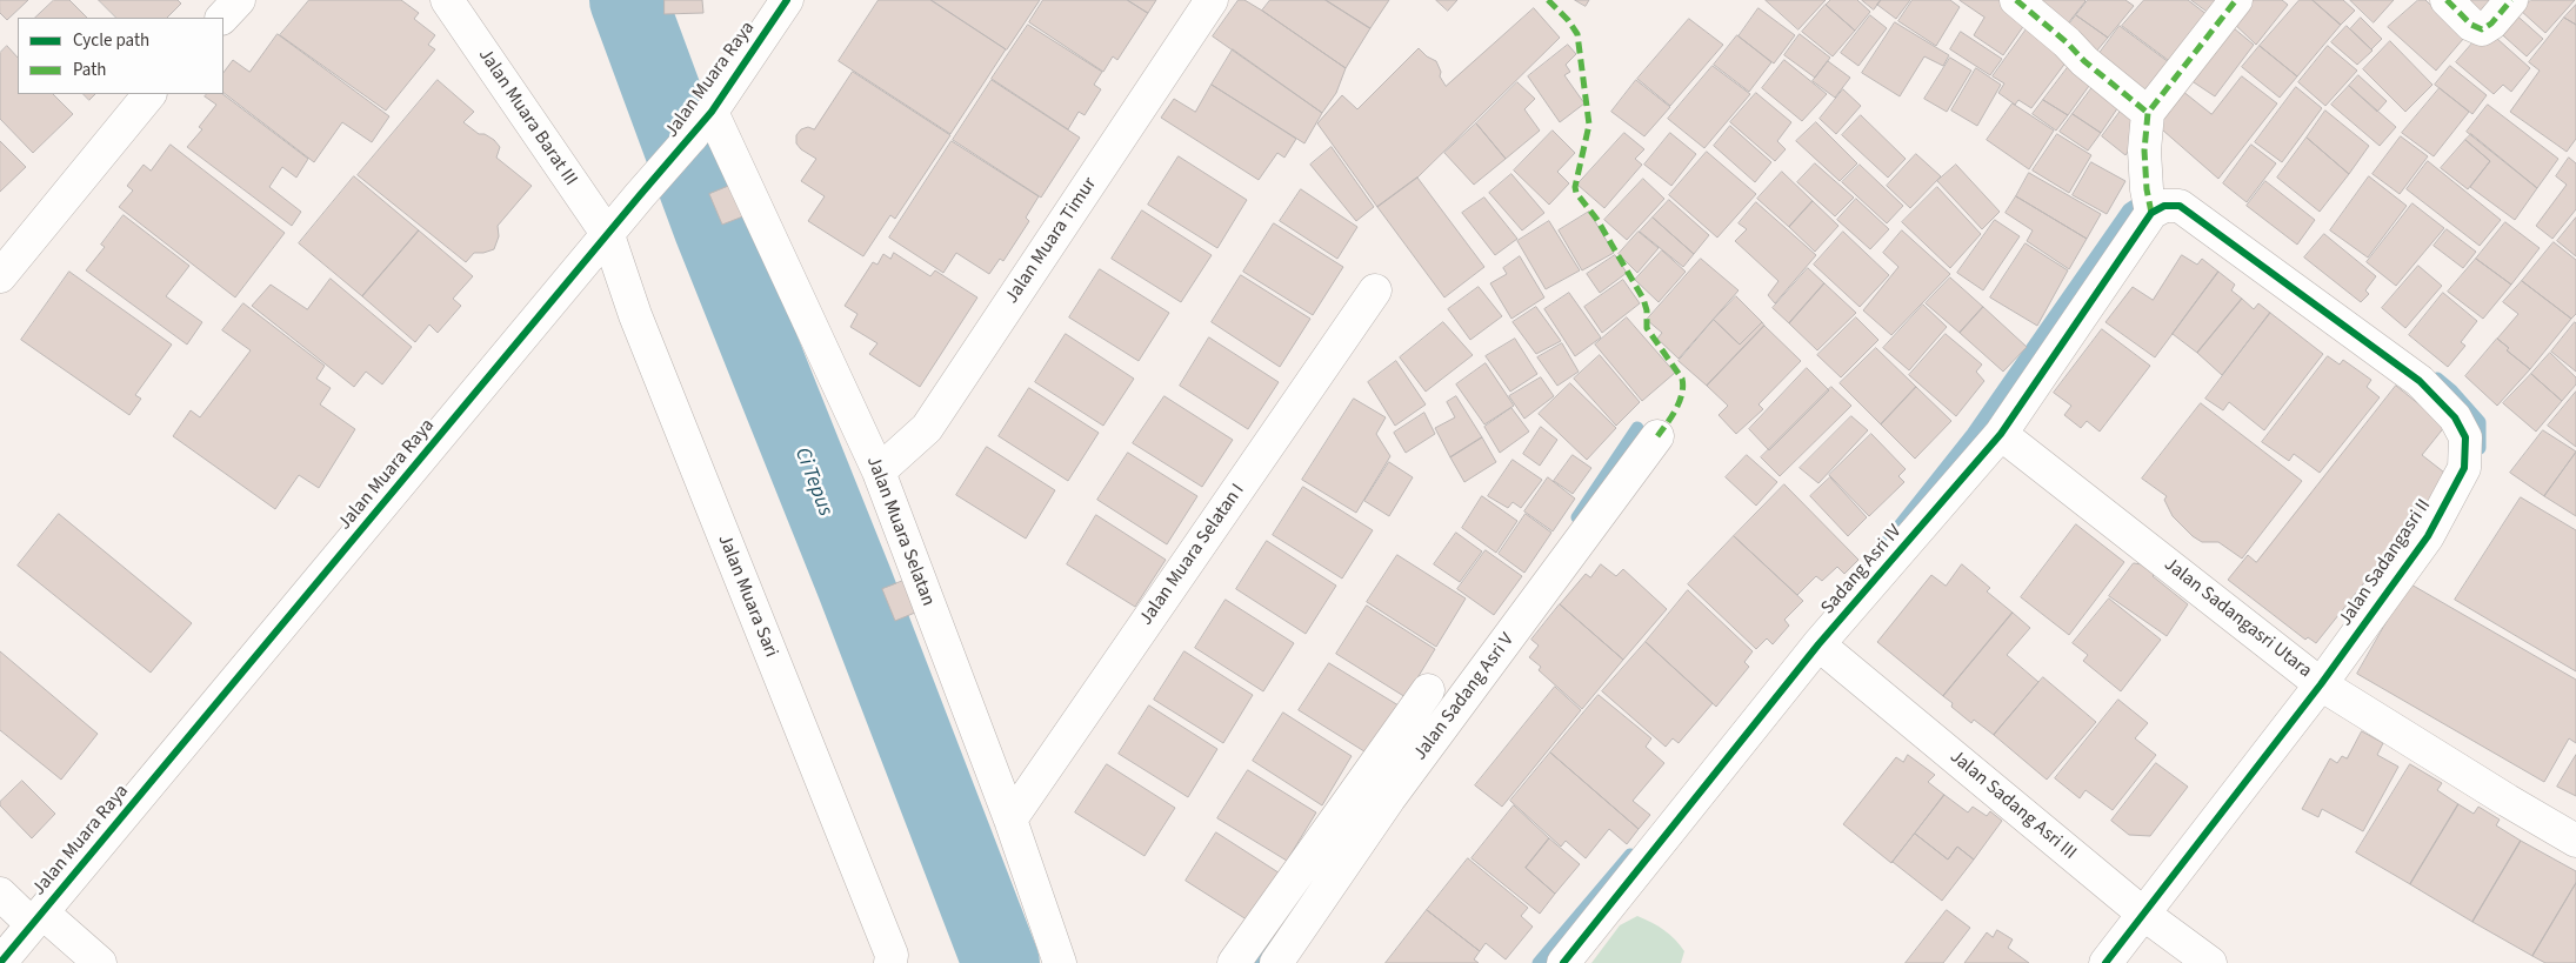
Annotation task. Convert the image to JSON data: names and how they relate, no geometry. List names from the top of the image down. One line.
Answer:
{"streets":{"street":["Jalan Muara Raya","Jalan Muara Barat III","Jalan Muara Timur","Jalan Muara Selatan","Jalan Muara Selatan I","Jalan Sadangasri II","Sadang Asri IV","Jalan Muara Sari","Jalan Sadangasri Utara","Jalan Sadang Asri V","Jalan Sadang Asri III"]},"crossings":[["Jalan Muara Raya","Jalan Muara Barat III"],["Jalan Muara Raya","Jalan Muara Selatan"],["Jalan Muara Raya","Jalan Muara Sari"],["Jalan Muara Barat III","Jalan Muara Sari"],["Jalan Muara Timur","Jalan Muara Selatan"],["Jalan Muara Selatan","Jalan Muara Selatan I"],["Jalan Sadangasri II","Sadang Asri IV"],["Jalan Sadangasri II","Jalan Sadangasri Utara"],["Jalan Sadangasri II","Jalan Sadang Asri III"],["Sadang Asri IV","Jalan Sadangasri Utara"],["Sadang Asri IV","Jalan Sadang Asri III"]],"water":["Ci Tepus"],"legend":["Cycle path","Path"]}
